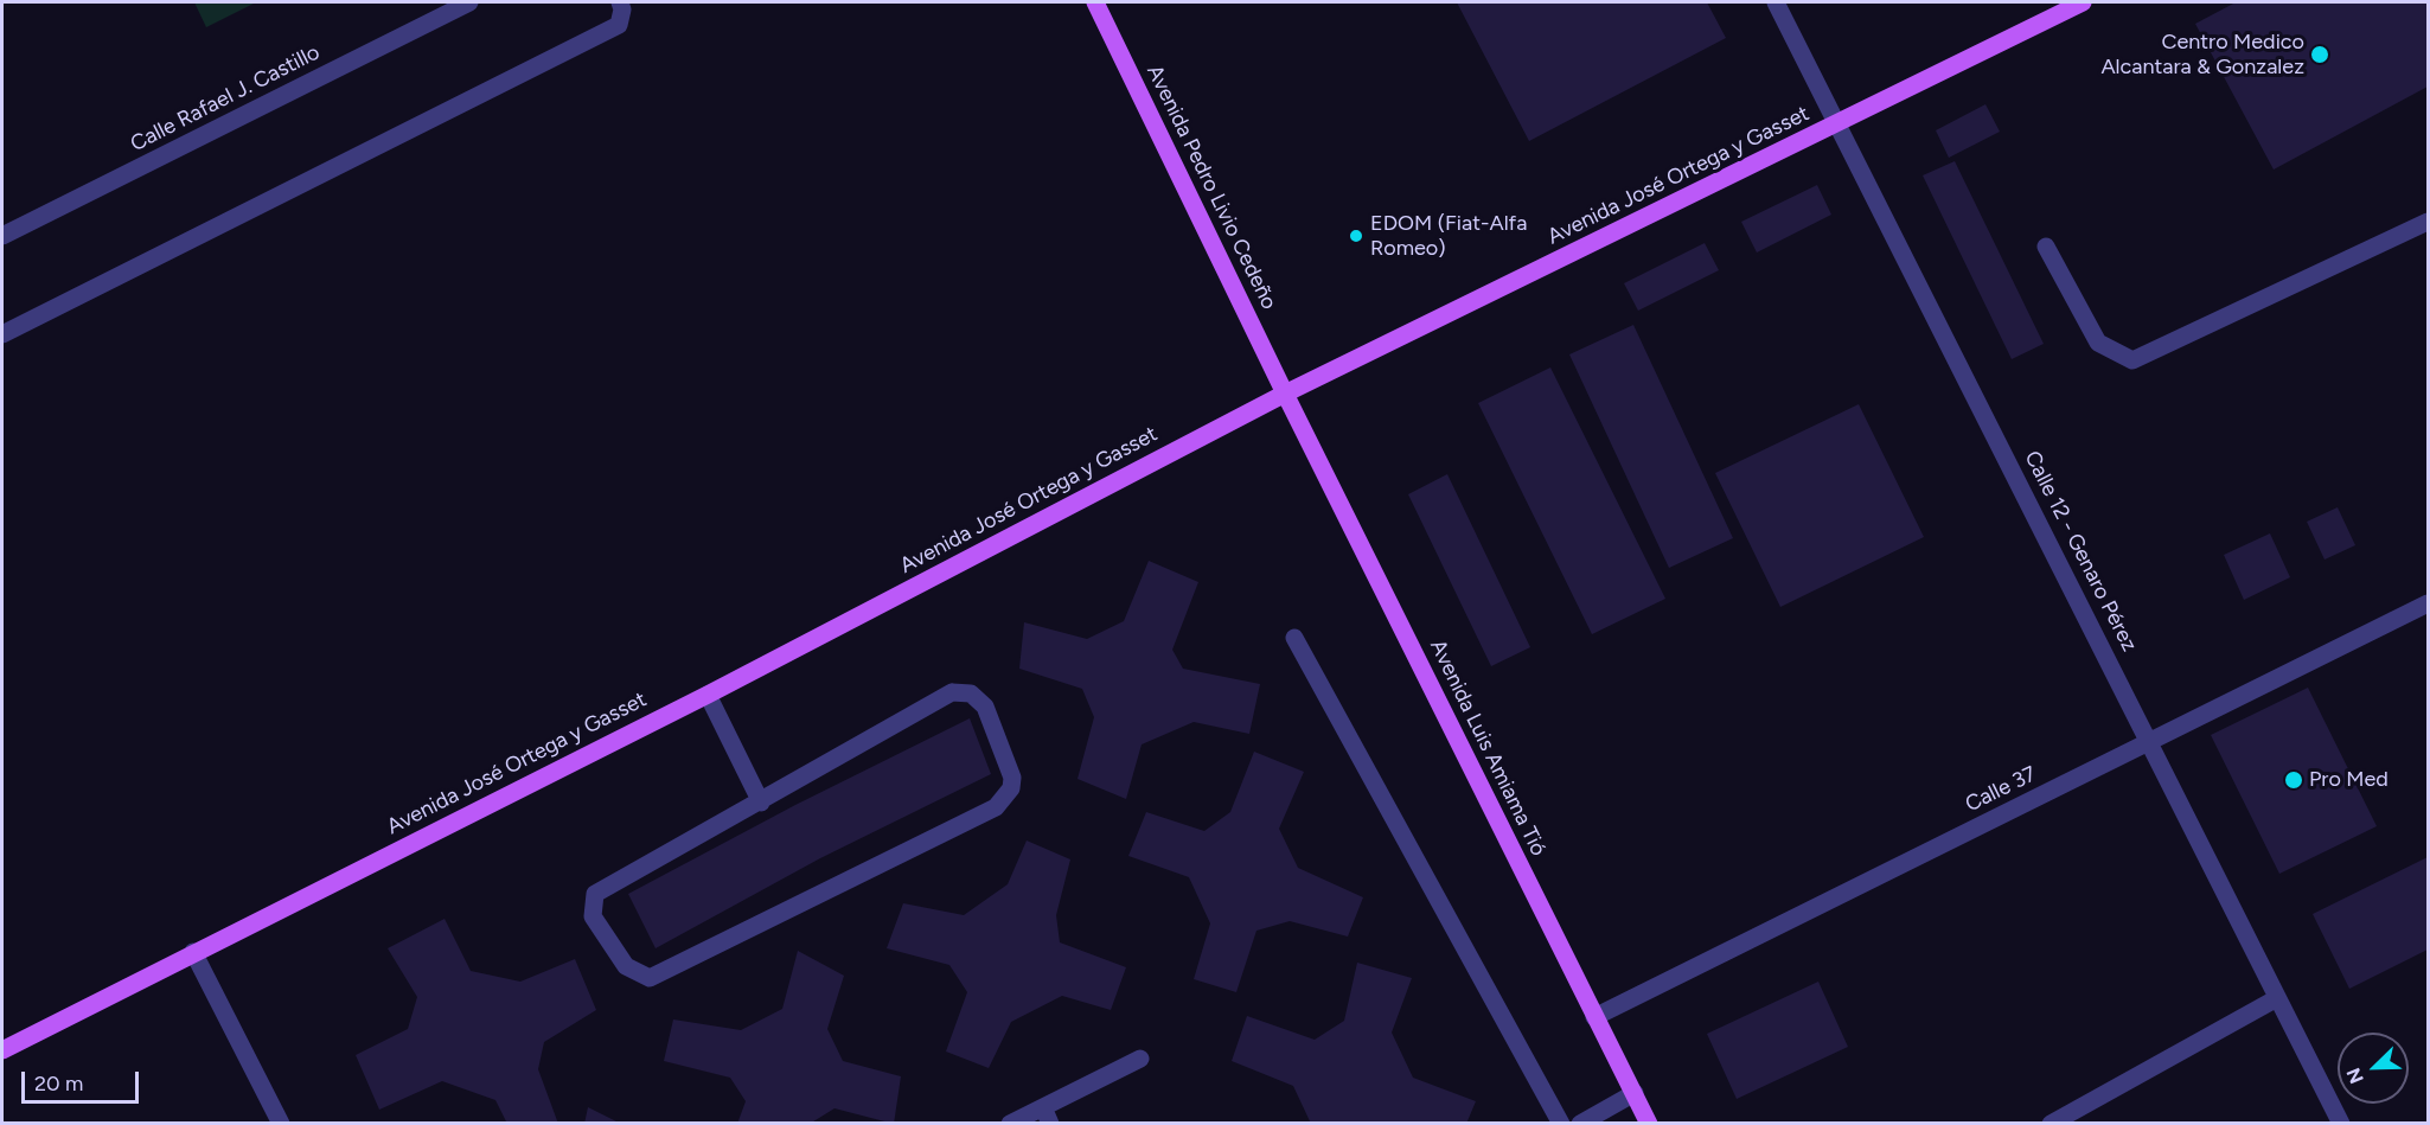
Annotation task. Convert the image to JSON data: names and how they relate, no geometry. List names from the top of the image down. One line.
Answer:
{"streets":{"main road":["Avenida José Ortega y Gasset","Avenida Pedro Livio Cedeño","Avenida Luis Amiama Tió"],"street":["Calle Rafael J. Castillo","Calle 12 - Genaro Pérez","Calle 37"]},"crossings":[["Avenida José Ortega y Gasset","Avenida Pedro Livio Cedeño"],["Avenida José Ortega y Gasset","Calle 12 - Genaro Pérez"],["Avenida José Ortega y Gasset","Avenida Luis Amiama Tió"],["Avenida Pedro Livio Cedeño","Avenida Luis Amiama Tió"],["Calle 12 - Genaro Pérez","Calle 37"],["Avenida Luis Amiama Tió","Calle 37"]],"places":["Centro Medico Alcantara & Gonzalez","EDOM (Fiat-Alfa Romeo)","Pro Med"],"scale_bar":"20 m","north":"bottom left"}
